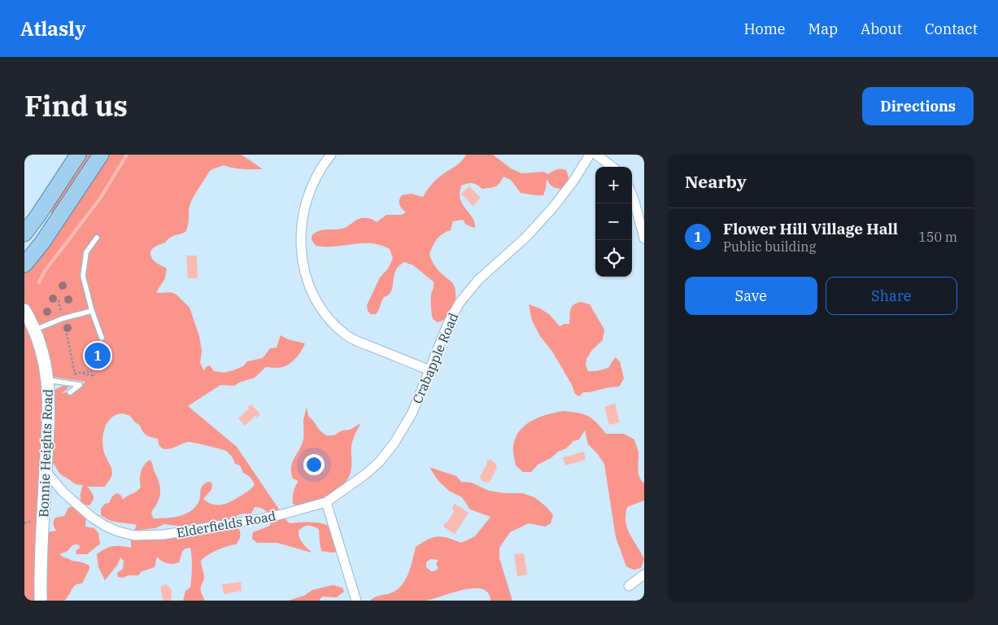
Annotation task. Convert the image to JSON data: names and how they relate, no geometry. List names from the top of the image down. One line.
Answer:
{"streets":{"street":["Crabapple Road","Bonnie Heights Road","Elderfields Road"]},"crossings":[["Crabapple Road","Elderfields Road"],["Bonnie Heights Road","Elderfields Road"]],"page":{"header":"Atlasly","nav":["Home","Map","About","Contact"],"title":"Find us","buttons":["Directions",["Save","Share"]],"heading":"Nearby","map_buttons":["+","−"],"list":[{"mark":"1","name":"Flower Hill Village Hall","note":"Public building","value":"150 m"}],"pins":"1"}}
